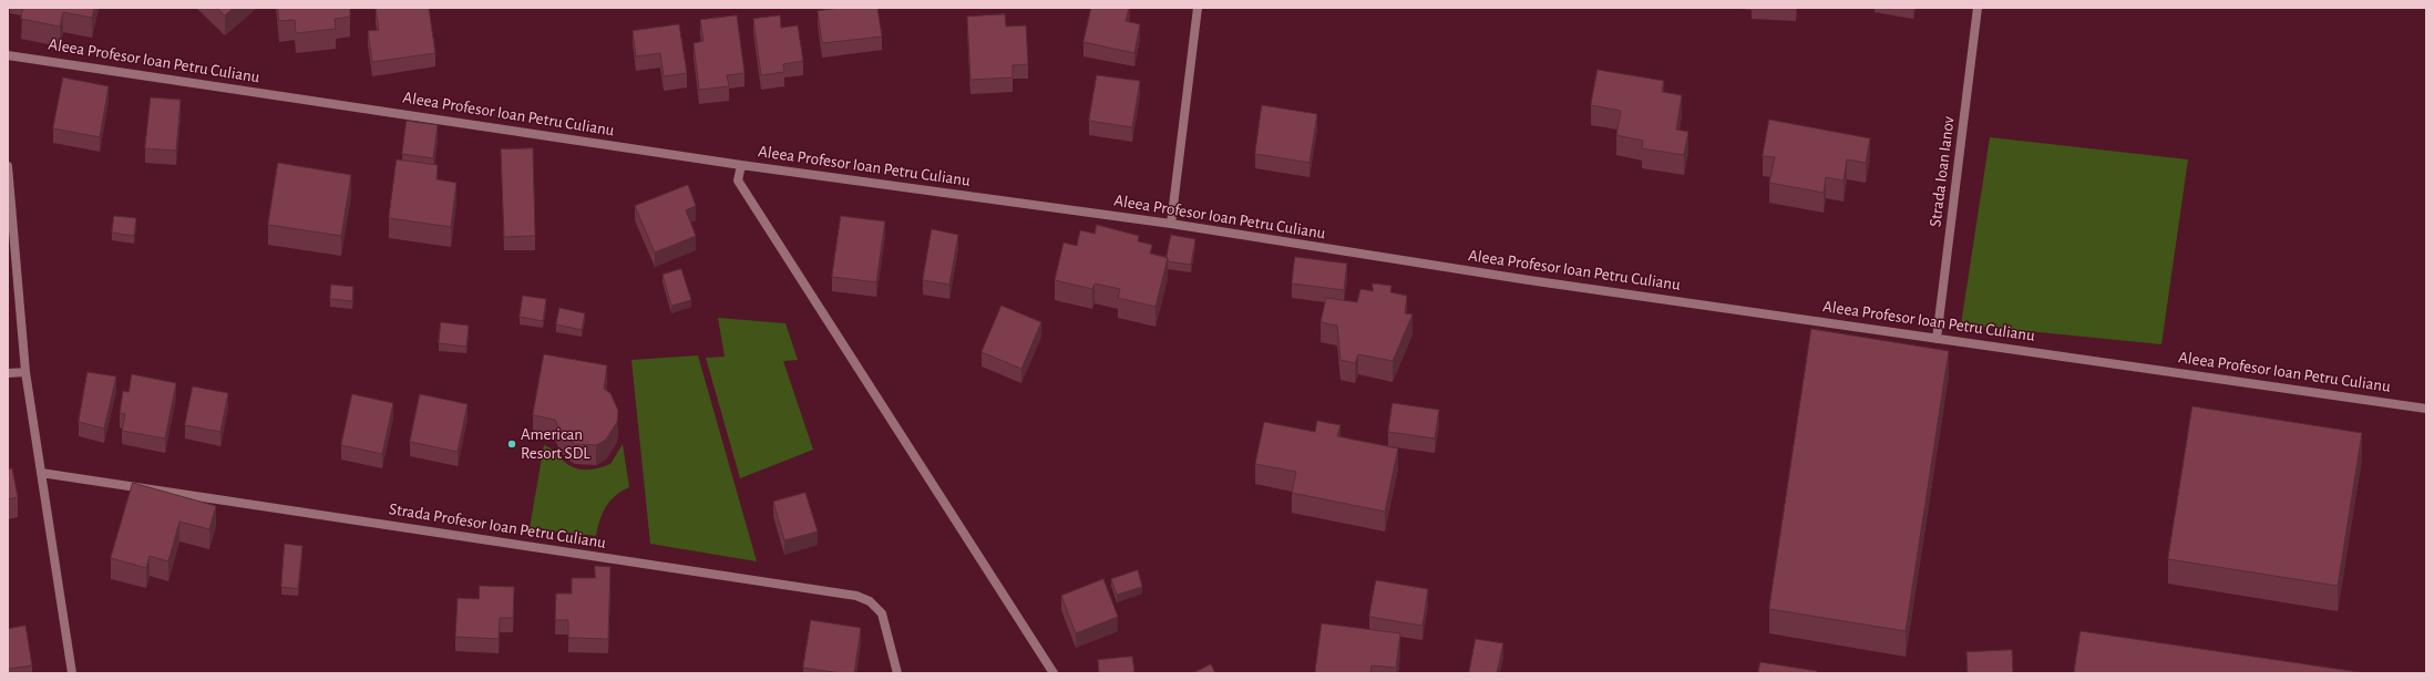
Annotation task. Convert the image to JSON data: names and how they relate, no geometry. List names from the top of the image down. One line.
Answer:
{"streets":{"street":["Aleea Profesor Ioan Petru Culianu","Strada Ioan Ianov","Strada Profesor Ioan Petru Culianu"]},"crossings":[["Aleea Profesor Ioan Petru Culianu","Strada Ioan Ianov"]],"places":["American Resort SDL"]}
